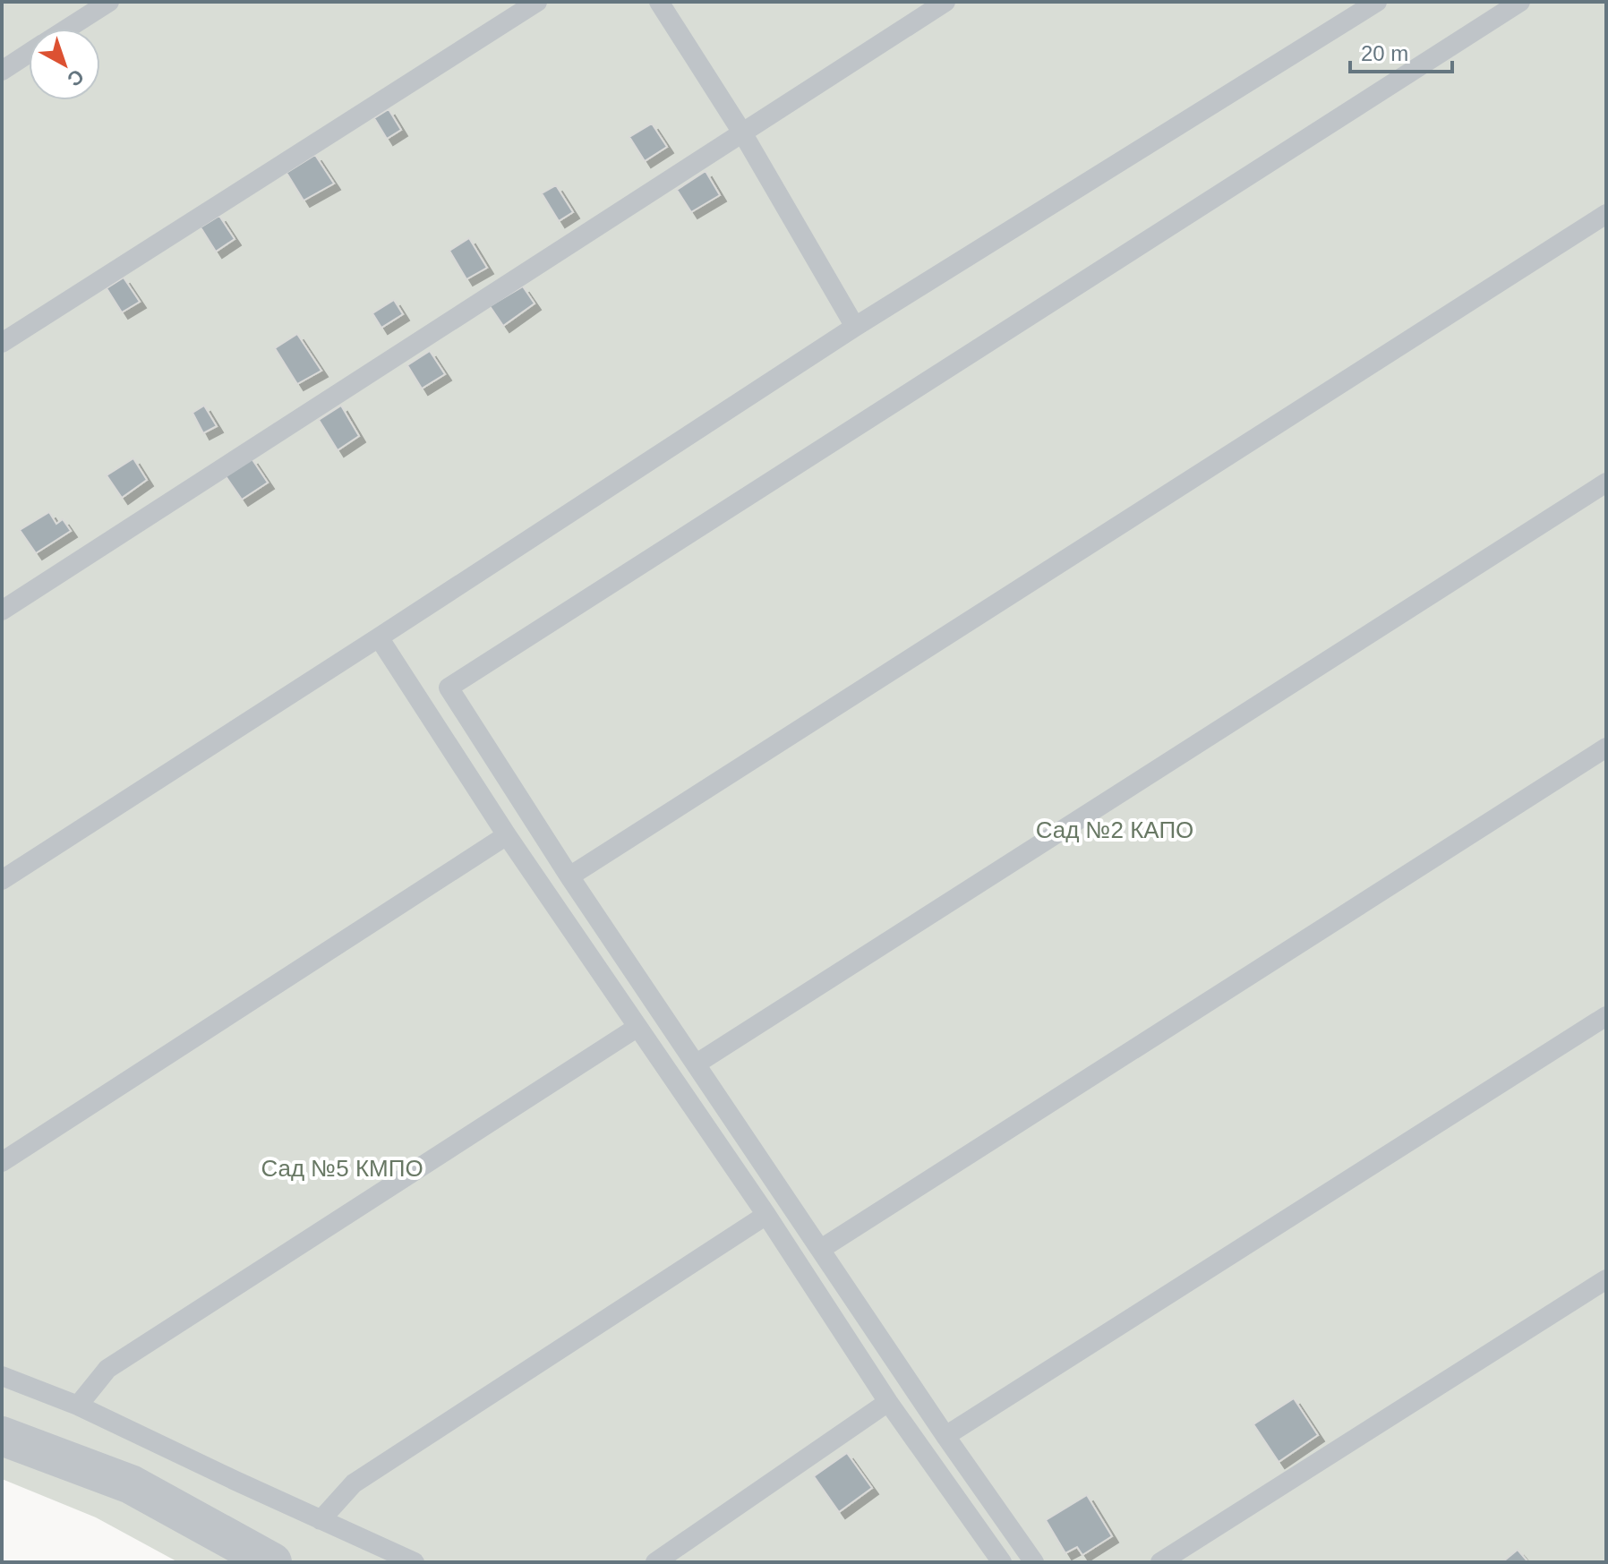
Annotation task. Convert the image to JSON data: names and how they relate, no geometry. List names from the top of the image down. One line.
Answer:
{"parks":["Сад №2 КАПО","Сад №5 КМПО"],"scale_bar":"20 m","north":"bottom right"}
